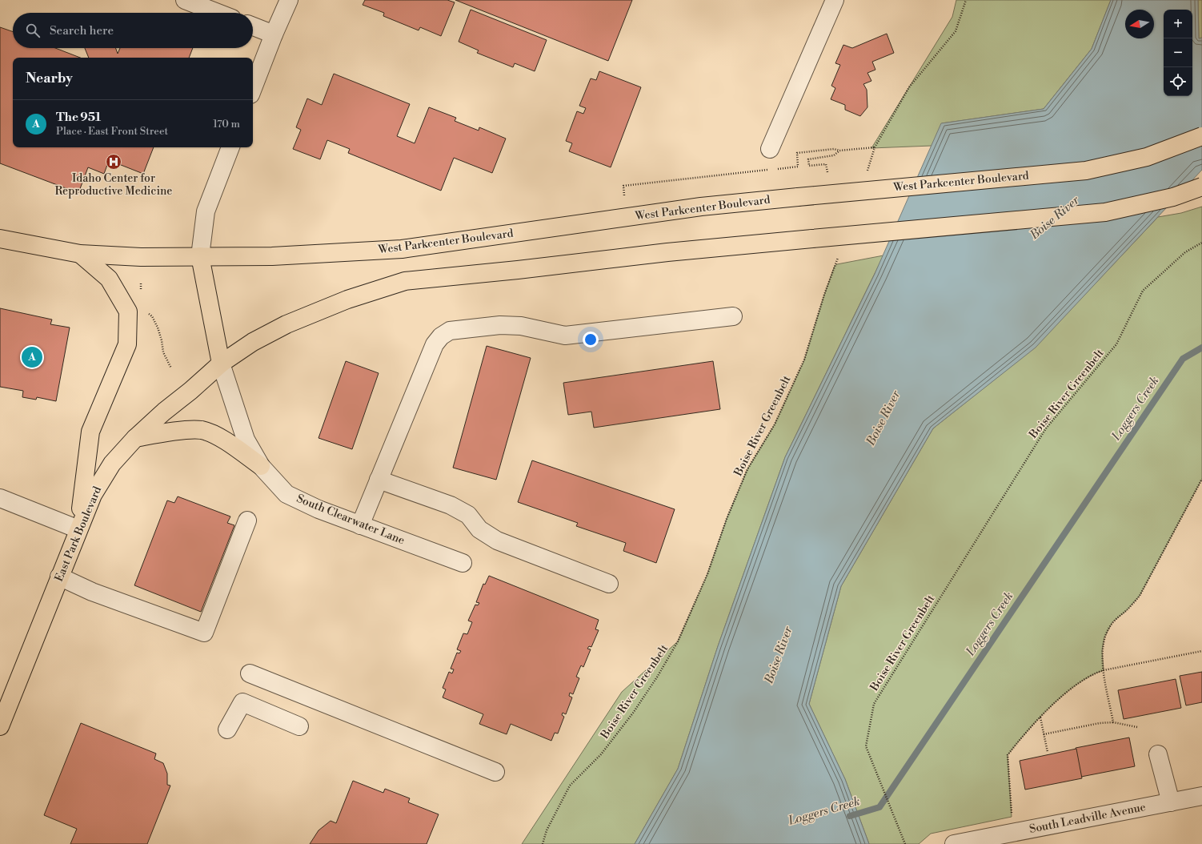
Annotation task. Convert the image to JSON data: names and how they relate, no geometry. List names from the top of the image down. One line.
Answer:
{"streets":{"main road":["West Parkcenter Boulevard","East Park Boulevard"],"street":["South Clearwater Lane","South Leadville Avenue"],"path":["Boise River Greenbelt"]},"crossings":[["South Clearwater Lane","East Park Boulevard"]],"water":["Boise River","Loggers Creek"],"places":{"hospital":["Idaho Center for Reproductive Medicine"]},"north":"left","page":{"map_buttons":["+","−"],"search":"Search here","heading":"Nearby","list":[{"mark":"A","name":"The 951","note":"Place · East Front Street","value":"170 m"}],"pins":"A"}}
